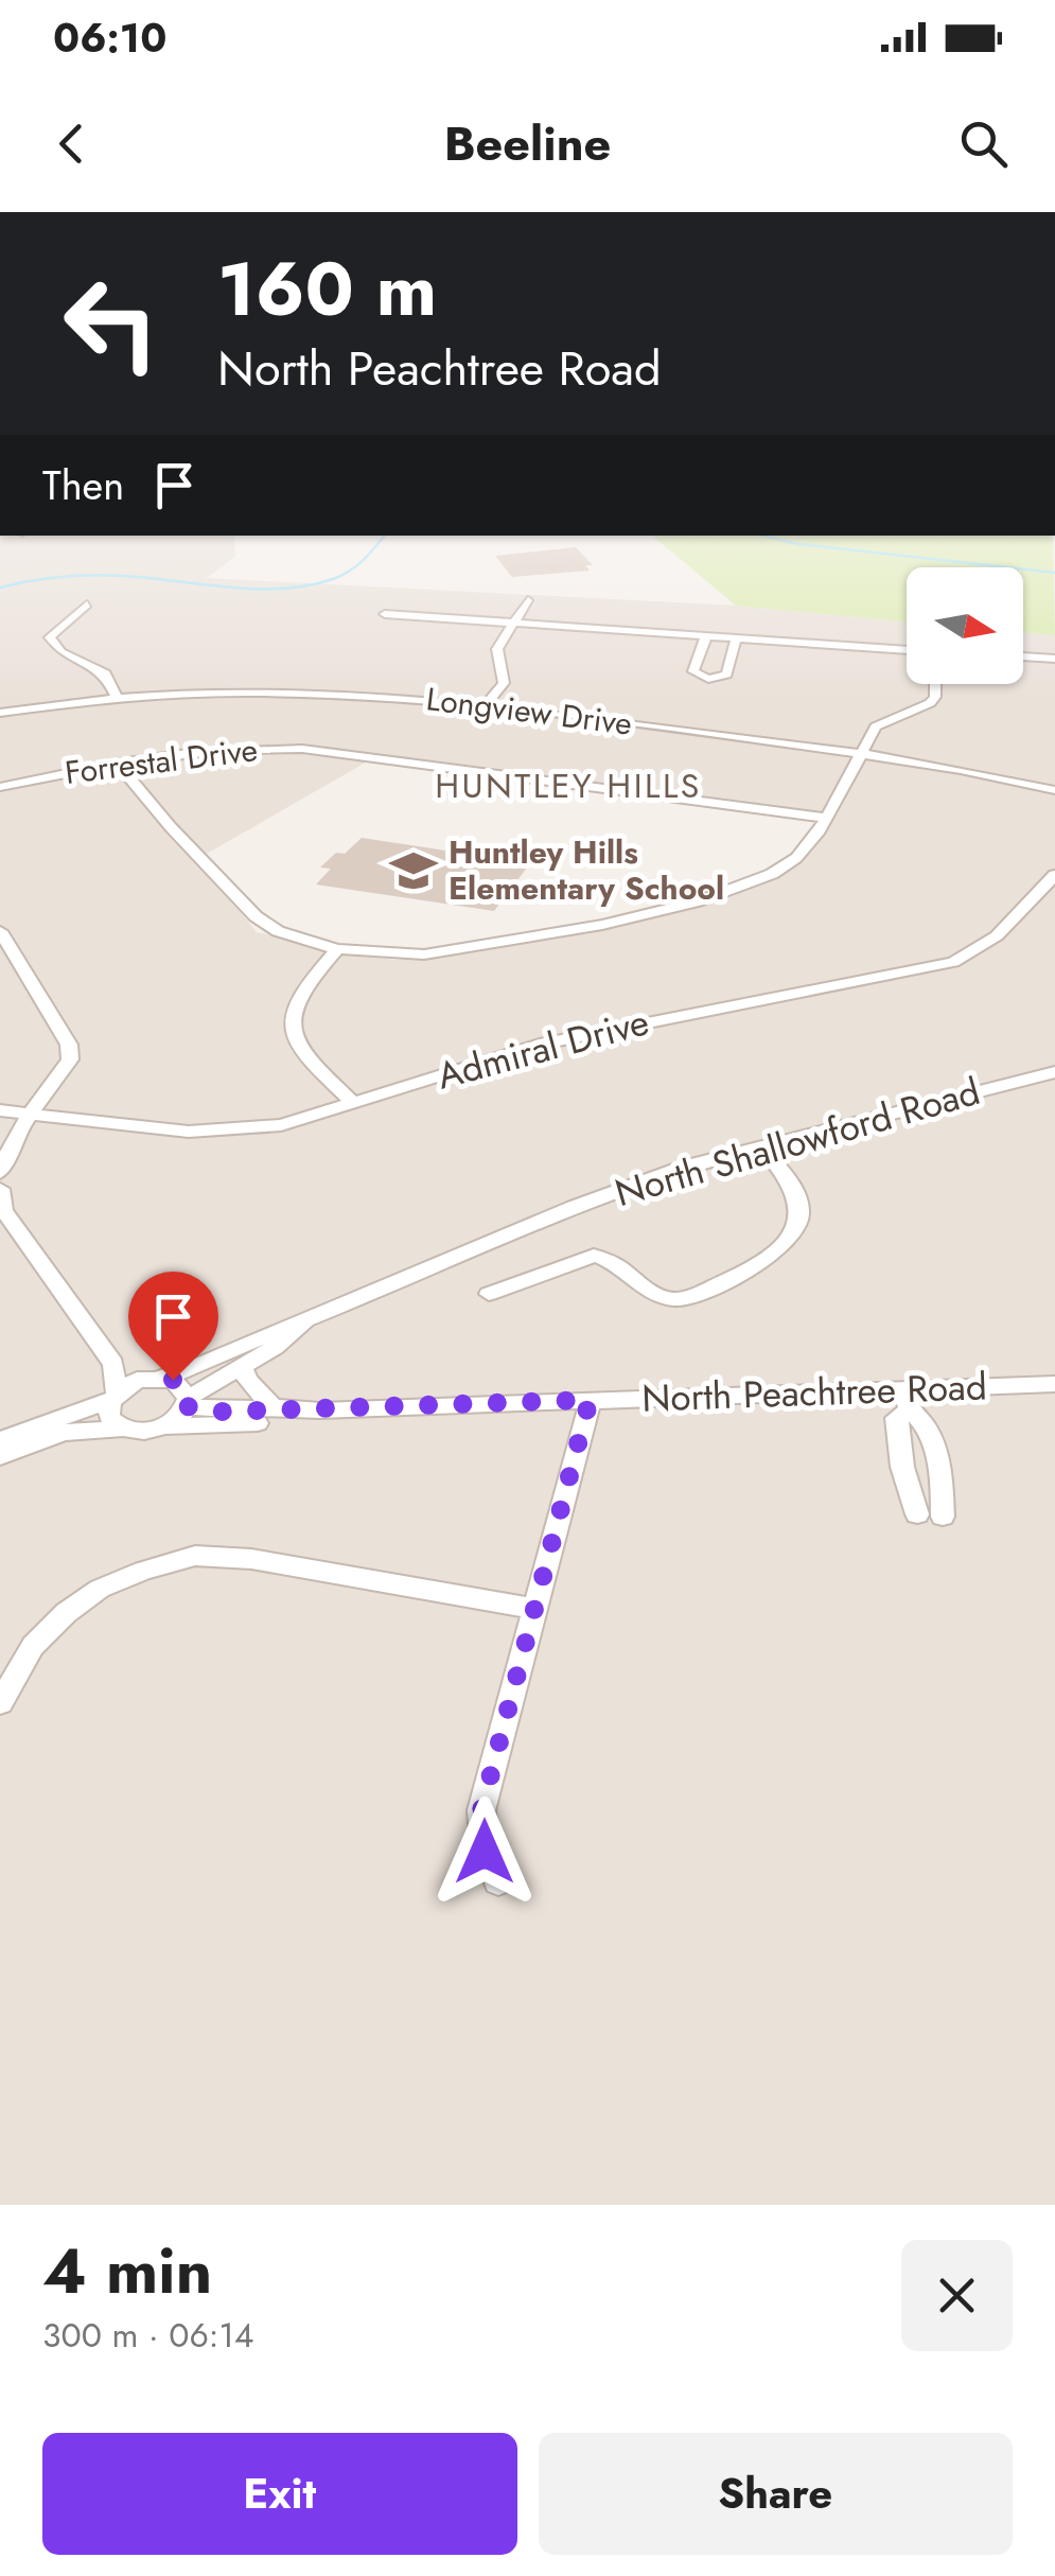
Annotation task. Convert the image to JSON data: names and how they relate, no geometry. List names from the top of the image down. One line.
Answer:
{"streets":{"street":["Longview Drive","Forrestal Drive","Admiral Drive","North Shallowford Road","North Peachtree Road"]},"crossings":[["North Shallowford Road","North Peachtree Road"]],"districts":["HUNTLEY HILLS"],"places":{"school or university":["Huntley Hills Elementary School"]},"north":"right","page":{"status":"06:10","header":"Beeline","turn":["160 m","North Peachtree Road"],"then":"Then","heading":["4 min","300 m · 06:14"],"buttons":["Exit","Share"]}}
